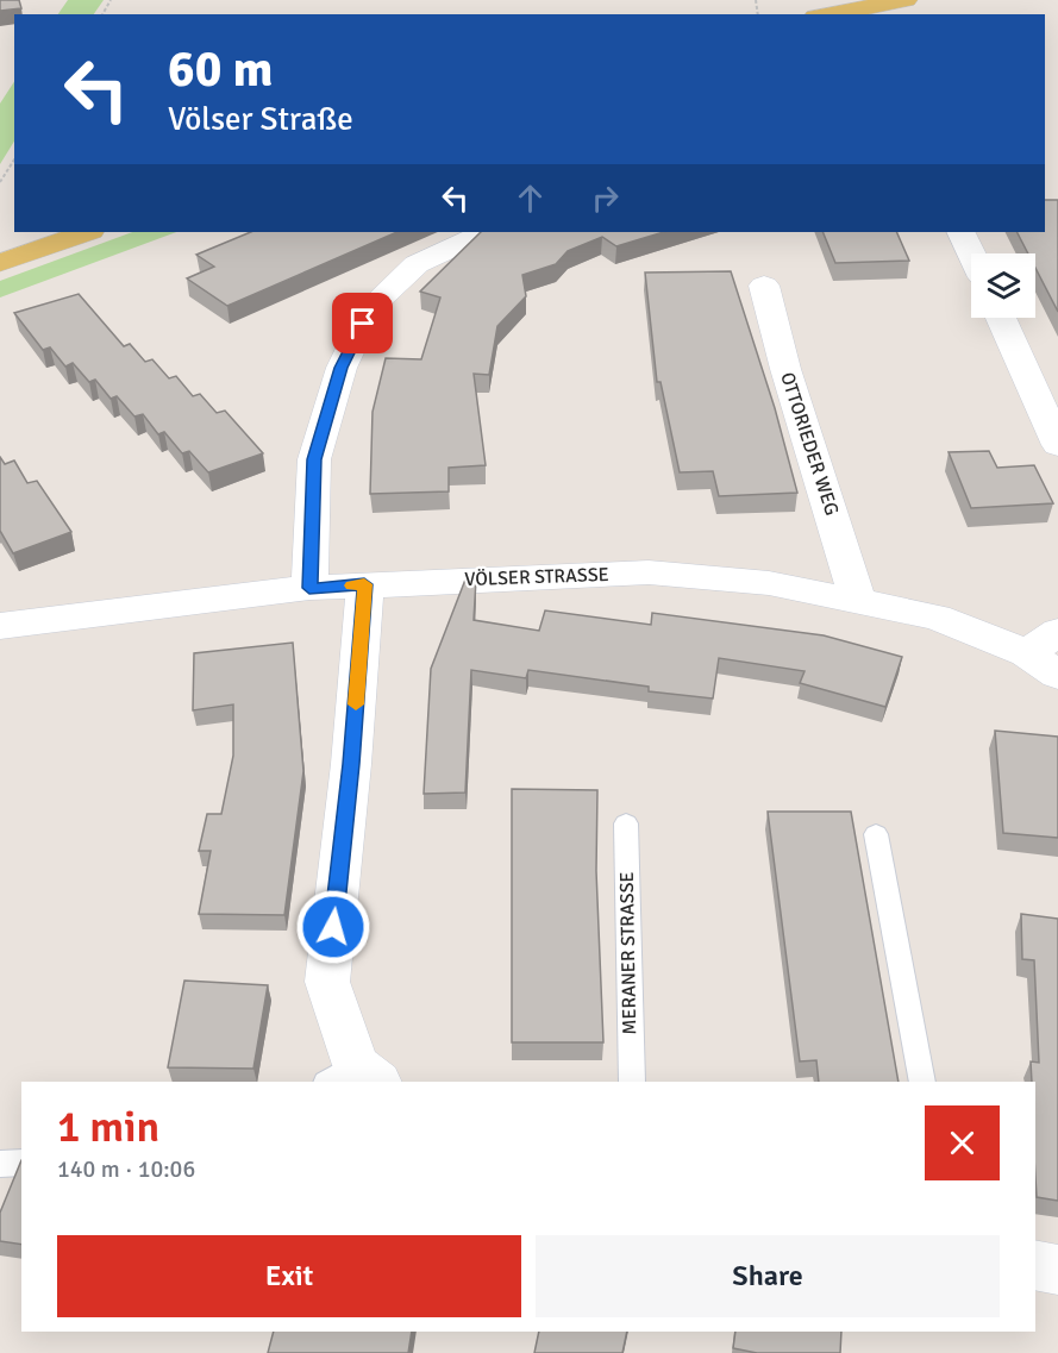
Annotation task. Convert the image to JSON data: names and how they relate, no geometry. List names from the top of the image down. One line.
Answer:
{"streets":{"street":["OTTORIEDER WEG","VÖLSER STRASSE"],"lane":["MERANER STRASSE"]},"crossings":[["OTTORIEDER WEG","VÖLSER STRASSE"]],"page":{"turn":["60 m","Völser Straße"],"heading":["1 min","140 m · 10:06"],"buttons":["Exit","Share"]}}
